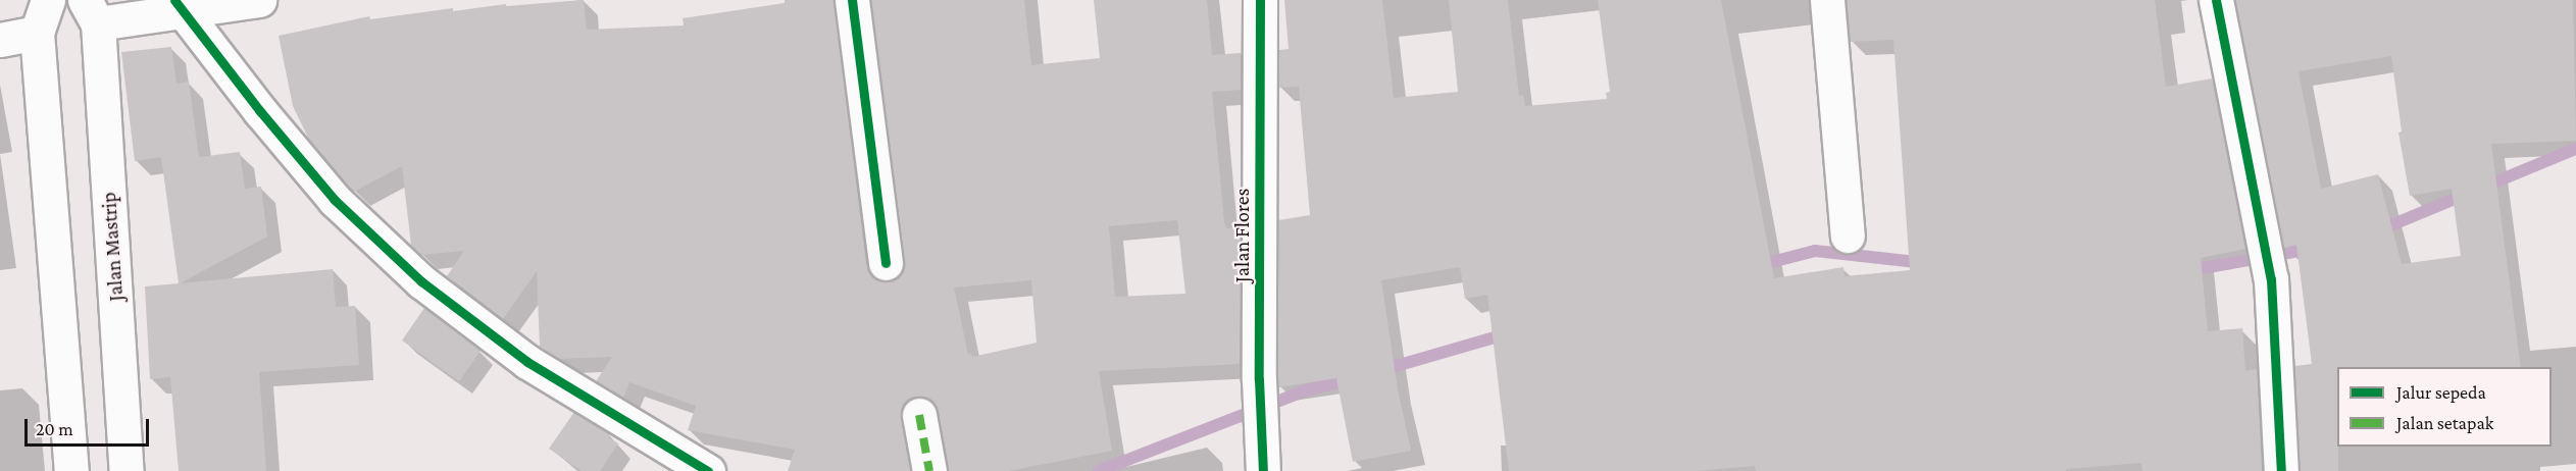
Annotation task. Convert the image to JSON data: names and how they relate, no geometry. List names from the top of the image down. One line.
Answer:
{"streets":{"street":["Jalan Flores","Jalan Mastrip"]},"legend":["Jalur sepeda","Jalan setapak"],"scale_bar":"20 m"}
